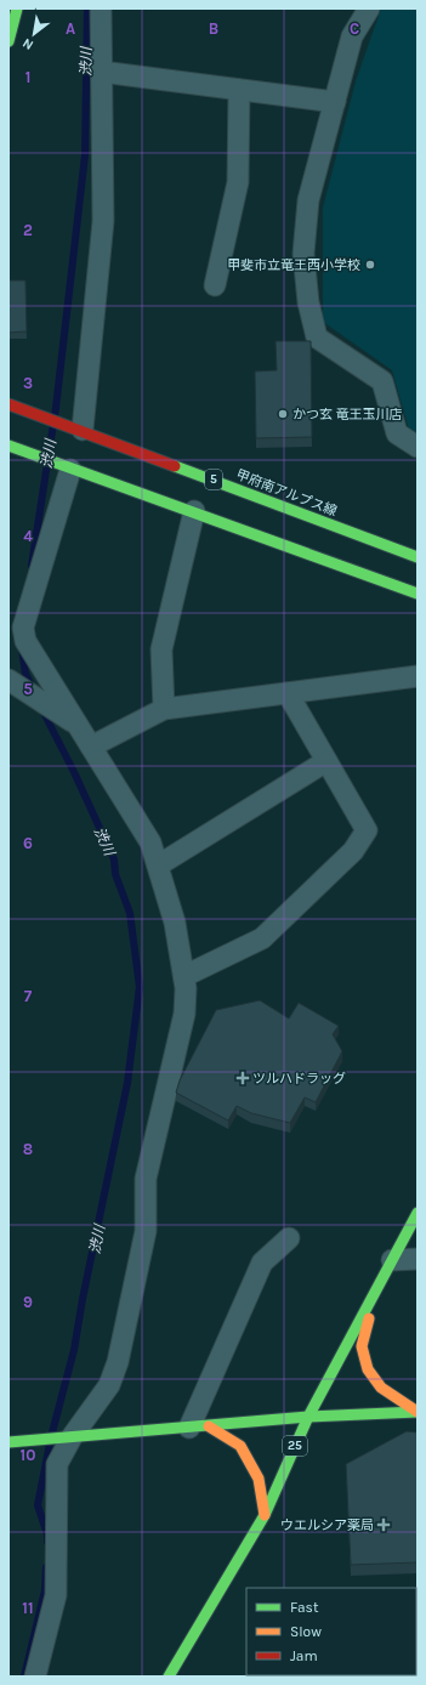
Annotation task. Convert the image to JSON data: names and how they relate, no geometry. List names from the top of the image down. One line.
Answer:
{"streets":{"main road":["5","甲府南アルプス線","25"]},"water":["渋川"],"places":{"other":["甲斐市立竜王西小学校","かつ玄 竜王玉川店"],"health":["ツルハドラッグ","ウエルシア薬局"]},"legend":["Fast","Slow","Jam"],"north":"bottom left","grid":{"columns":["A","B","C"],"rows":["1","2","3","4","5","6","7","8","9","10","11"]}}
